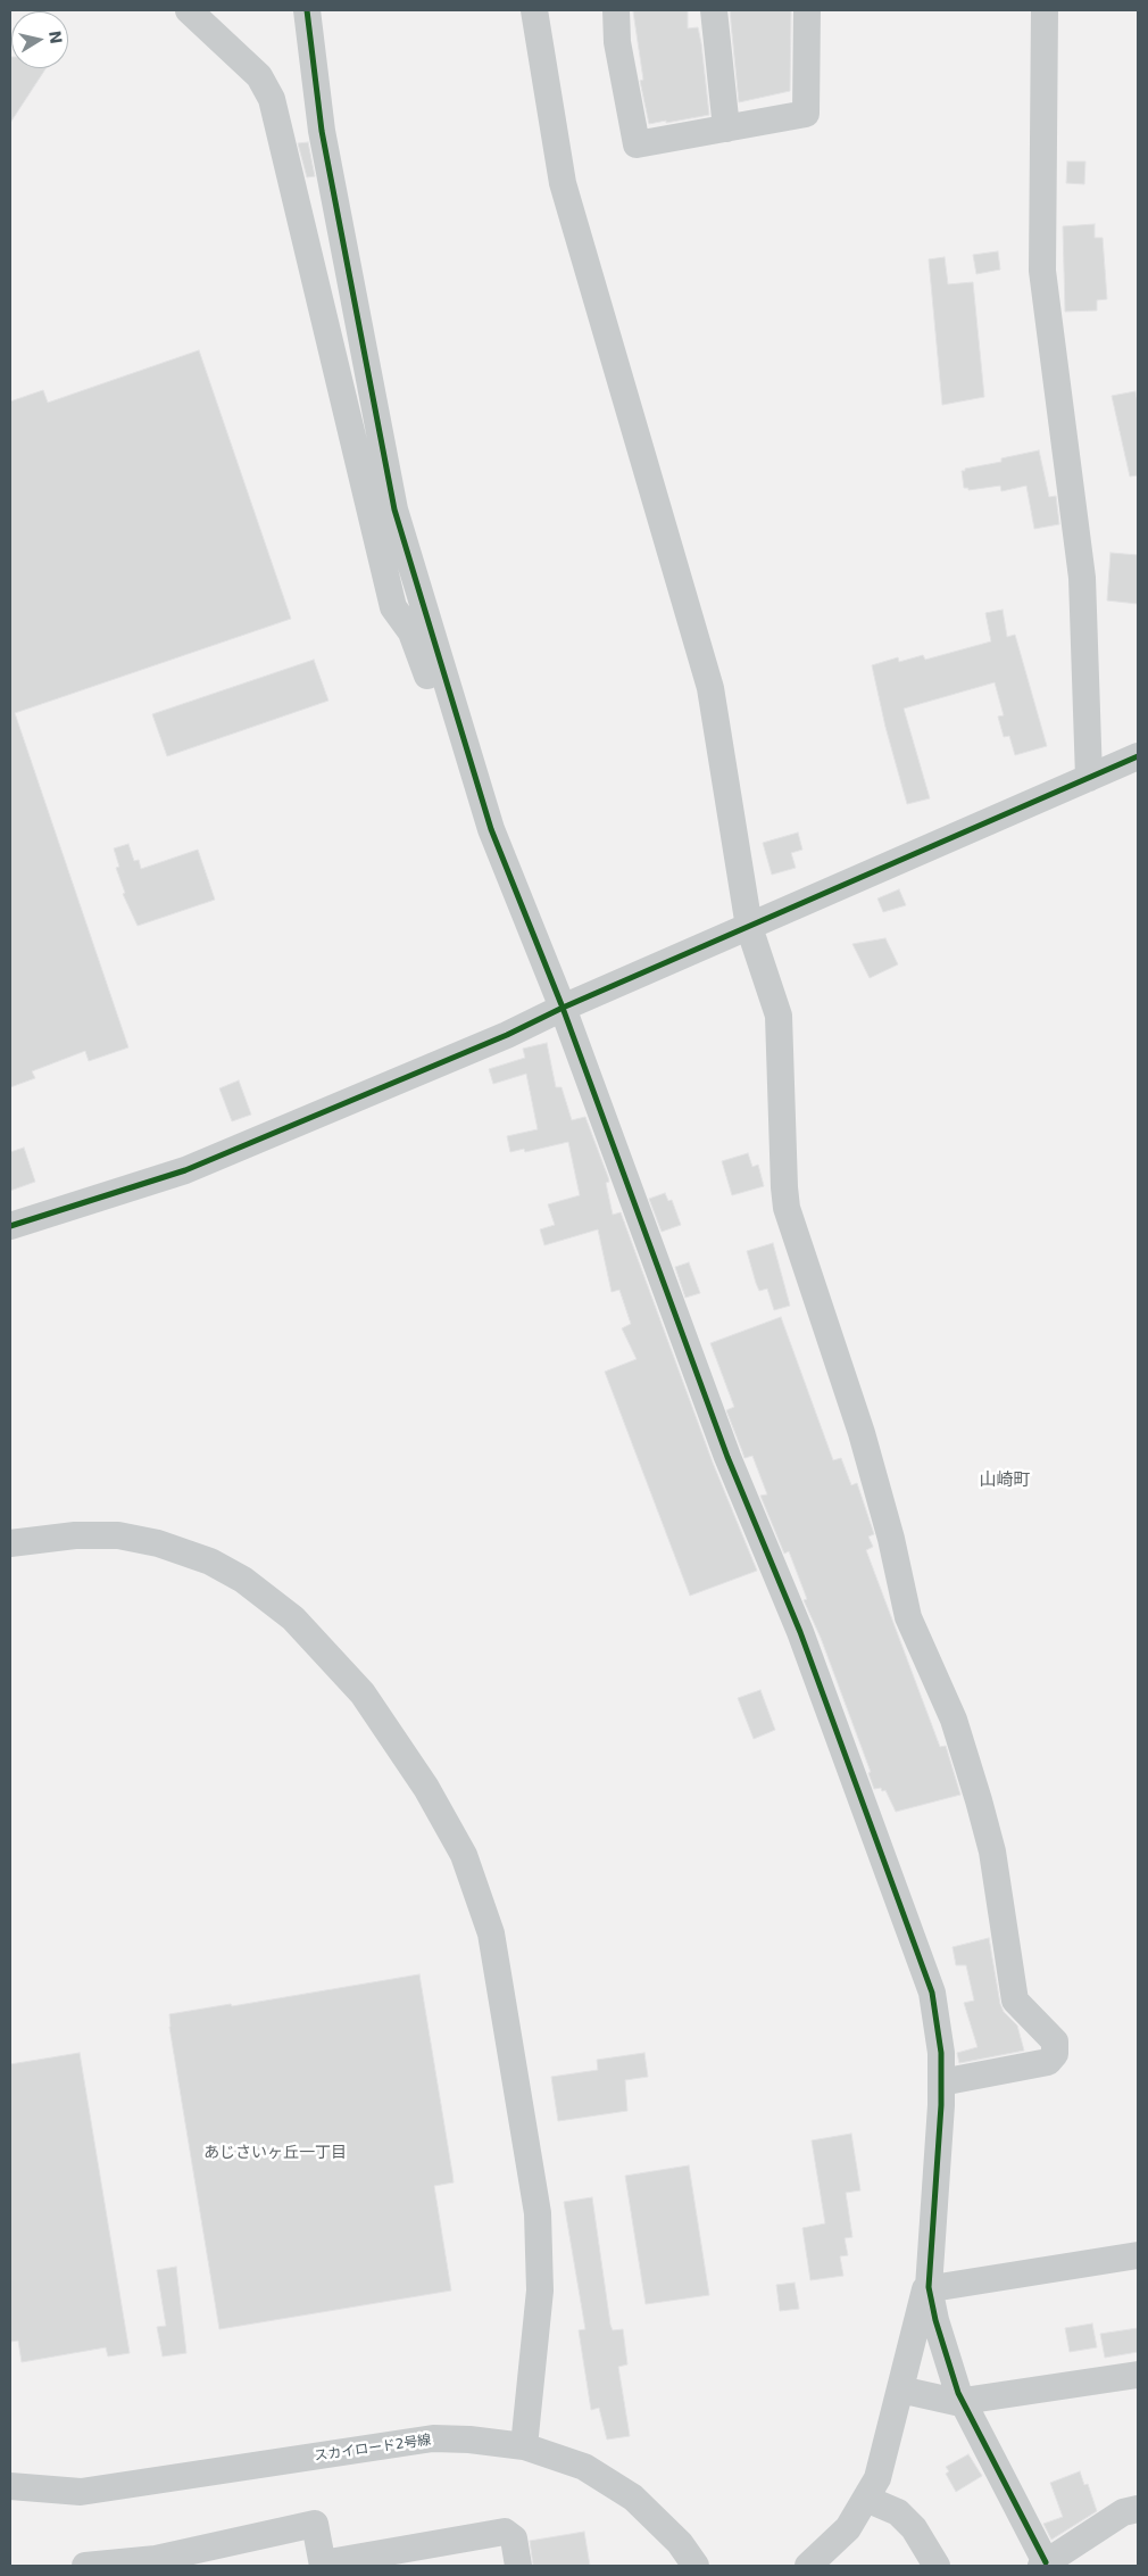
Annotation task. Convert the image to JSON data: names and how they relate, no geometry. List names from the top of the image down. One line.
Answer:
{"streets":{"street":["スカイロード2号線"]},"districts":["山崎町","あじさいヶ丘一丁目"],"north":"right"}
